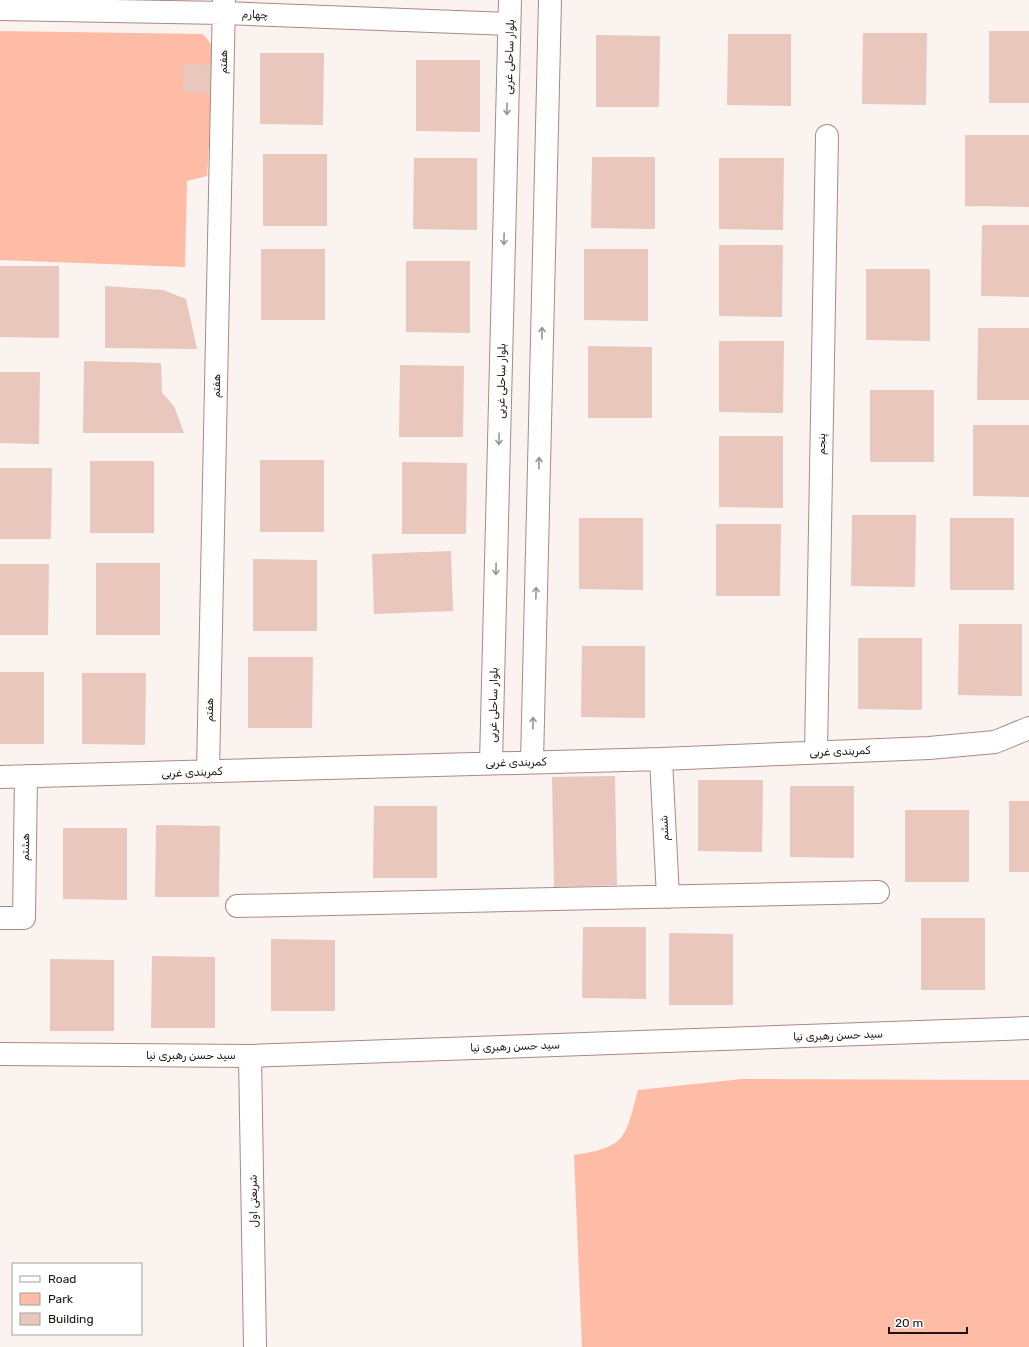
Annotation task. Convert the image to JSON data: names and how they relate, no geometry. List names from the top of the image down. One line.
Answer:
{"streets":{"street":["چهارم","بلوار ساحلی غربی","هفتم","پنجم","کمربندی غربی","ششم","هشتم","سید حسن رهبری نیا","شریعتی اول"]},"crossings":[["چهارم","بلوار ساحلی غربی"],["چهارم","هفتم"],["بلوار ساحلی غربی","کمربندی غربی"],["هفتم","کمربندی غربی"],["پنجم","کمربندی غربی"],["کمربندی غربی","ششم"],["کمربندی غربی","هشتم"],["سید حسن رهبری نیا","شریعتی اول"]],"legend":["Road","Park","Building"],"scale_bar":"20 m"}
